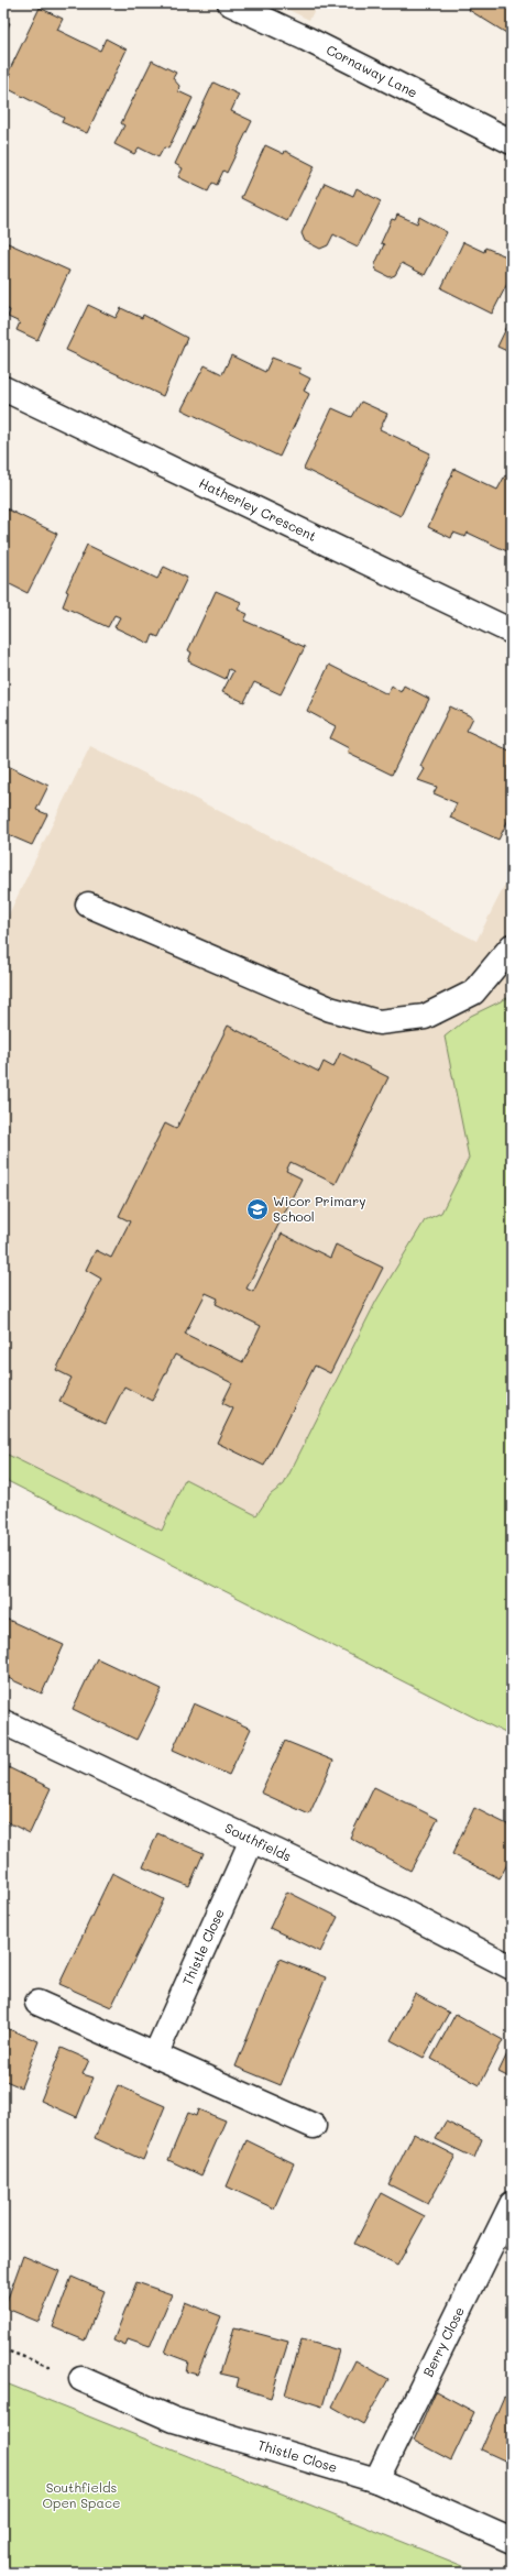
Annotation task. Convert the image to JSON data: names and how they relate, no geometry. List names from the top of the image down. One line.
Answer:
{"streets":{"street":["Cornaway Lane","Hatherley Crescent","Southfields","Thistle Close","Berry Close"]},"crossings":[["Southfields","Thistle Close"],["Thistle Close","Berry Close"]],"parks":["Southfields Open Space"],"places":{"school or university":["Wicor Primary School"]}}
